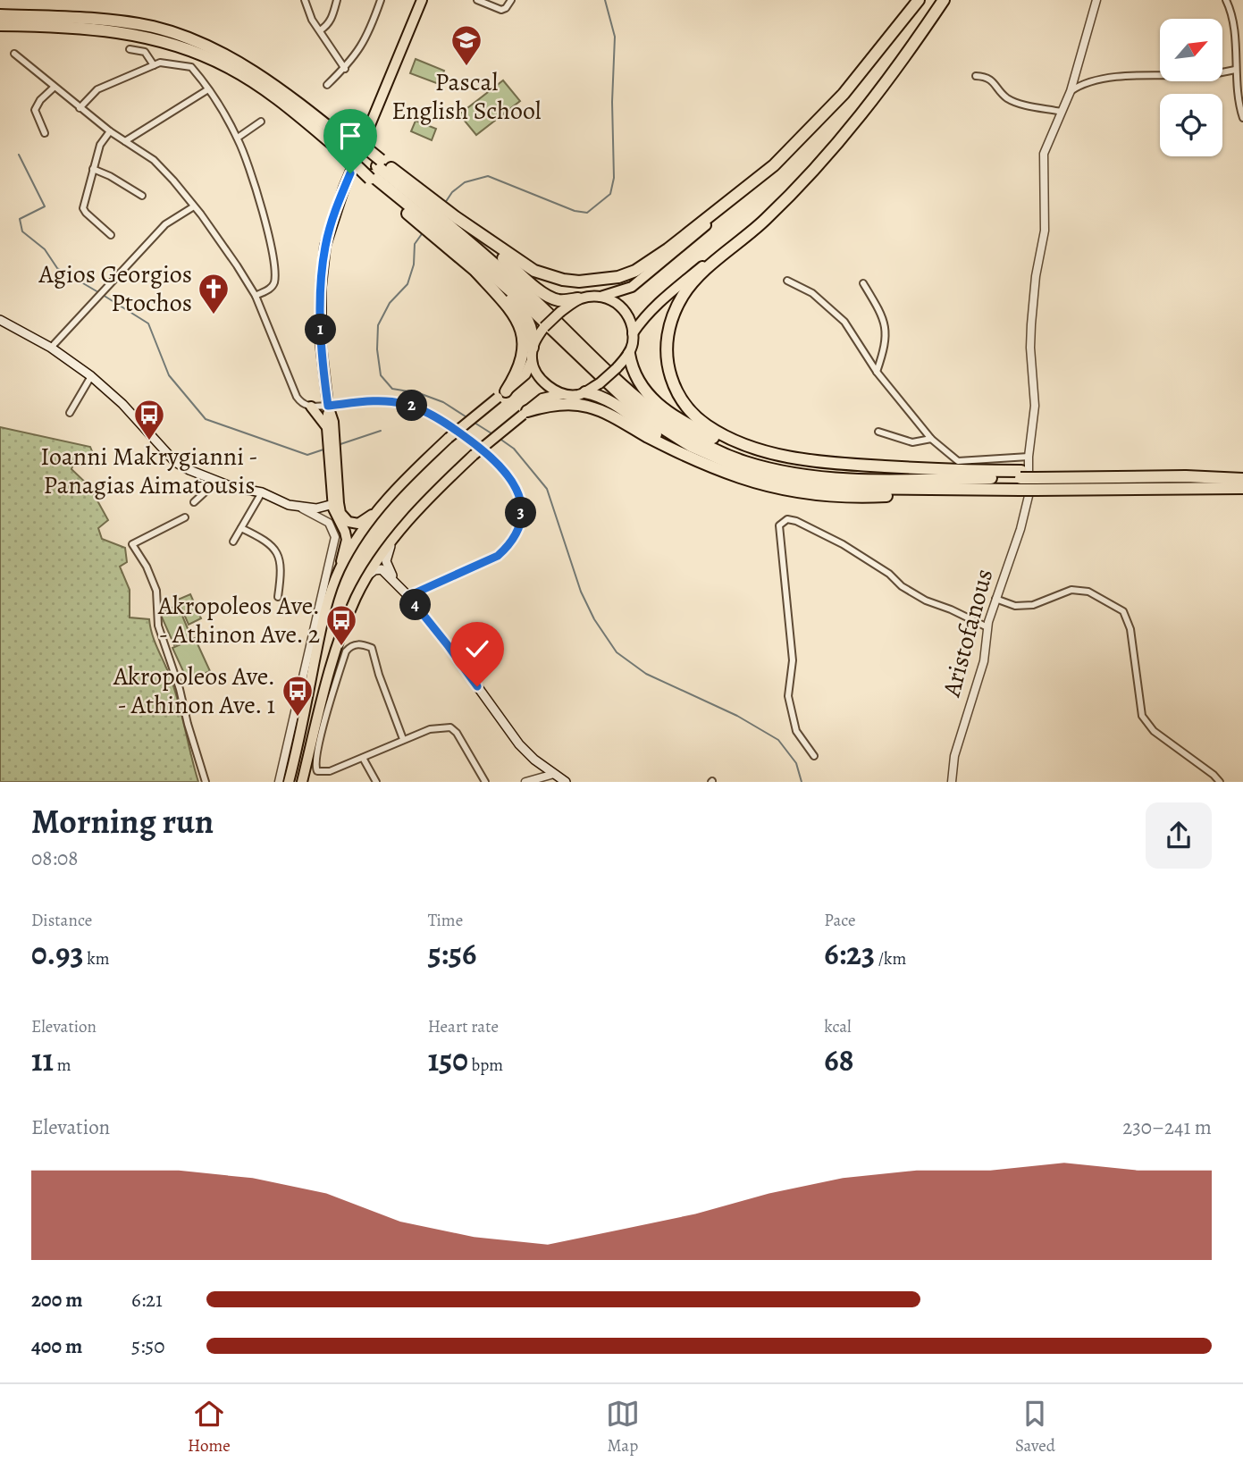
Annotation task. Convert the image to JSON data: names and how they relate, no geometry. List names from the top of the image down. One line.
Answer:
{"streets":{"street":["Aristofanous"]},"places":{"school or university":["Pascal English School"],"church":["Agios Georgios Ptochos"],"bus stop":["Ioanni Makrygianni - Panagias Aimatousis","Akropoleos Ave. - Athinon Ave. 2","Akropoleos Ave. - Athinon Ave. 1"]},"north":"top right","page":{"pins":["1","2","3","4"],"heading":["Morning run","08:08"],"stats":[["Distance","0.93 km"],["Time","5:56"],["Pace","6:23 /km"],["Elevation","11 m"],["Heart rate","150 bpm"],["kcal","68"]],"chart":["Elevation","230–241 m"],"list":[{"name":"200 m","note":"6:21"},{"name":"400 m","note":"5:50"}],"tabs":["Home","Map","Saved"]}}
